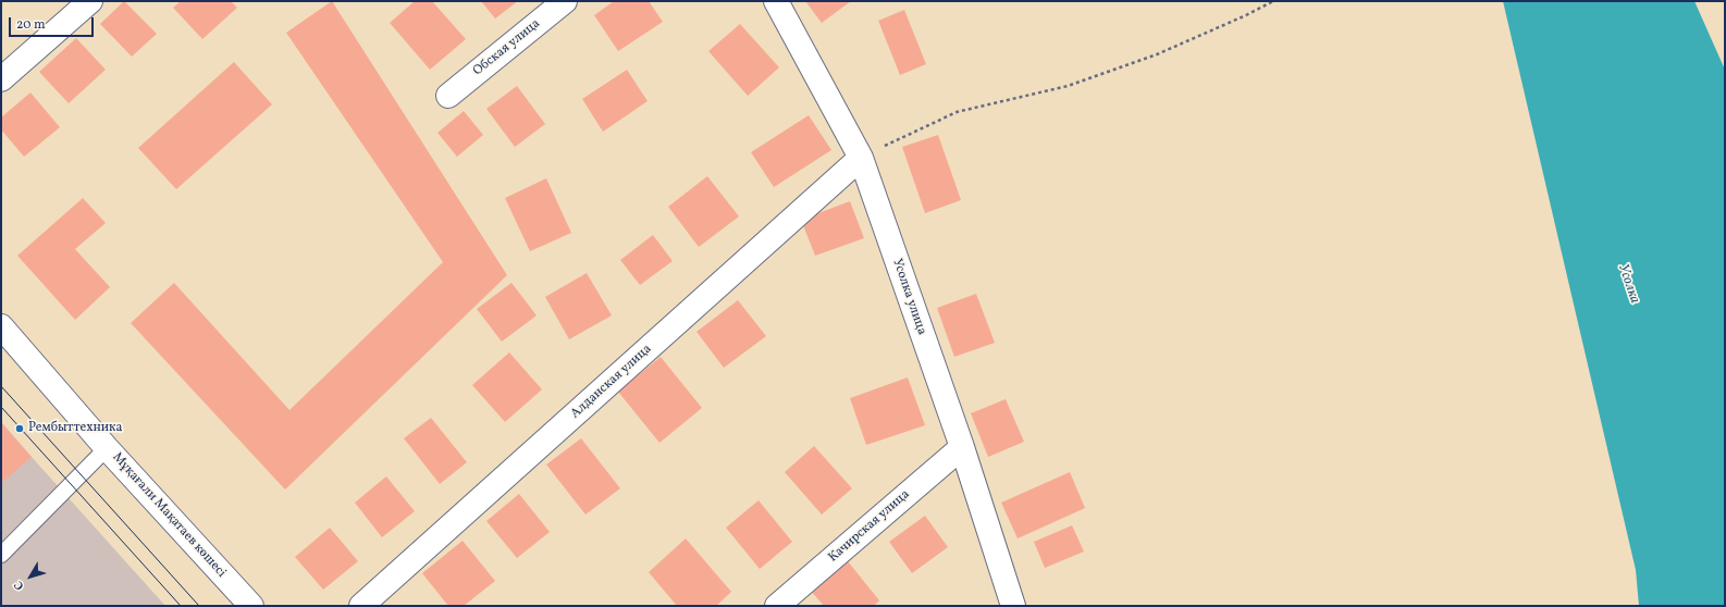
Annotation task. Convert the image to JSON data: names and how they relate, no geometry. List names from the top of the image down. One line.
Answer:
{"streets":{"street":["Обская улица","Усолка улица","Алданская улица","Мұқағали Мақатаев көшесі","Качирская улица"]},"crossings":[["Усолка улица","Алданская улица"],["Усолка улица","Качирская улица"]],"water":["Усолка"],"places":["Рембыттехника"],"scale_bar":"20 m","north":"bottom left"}
